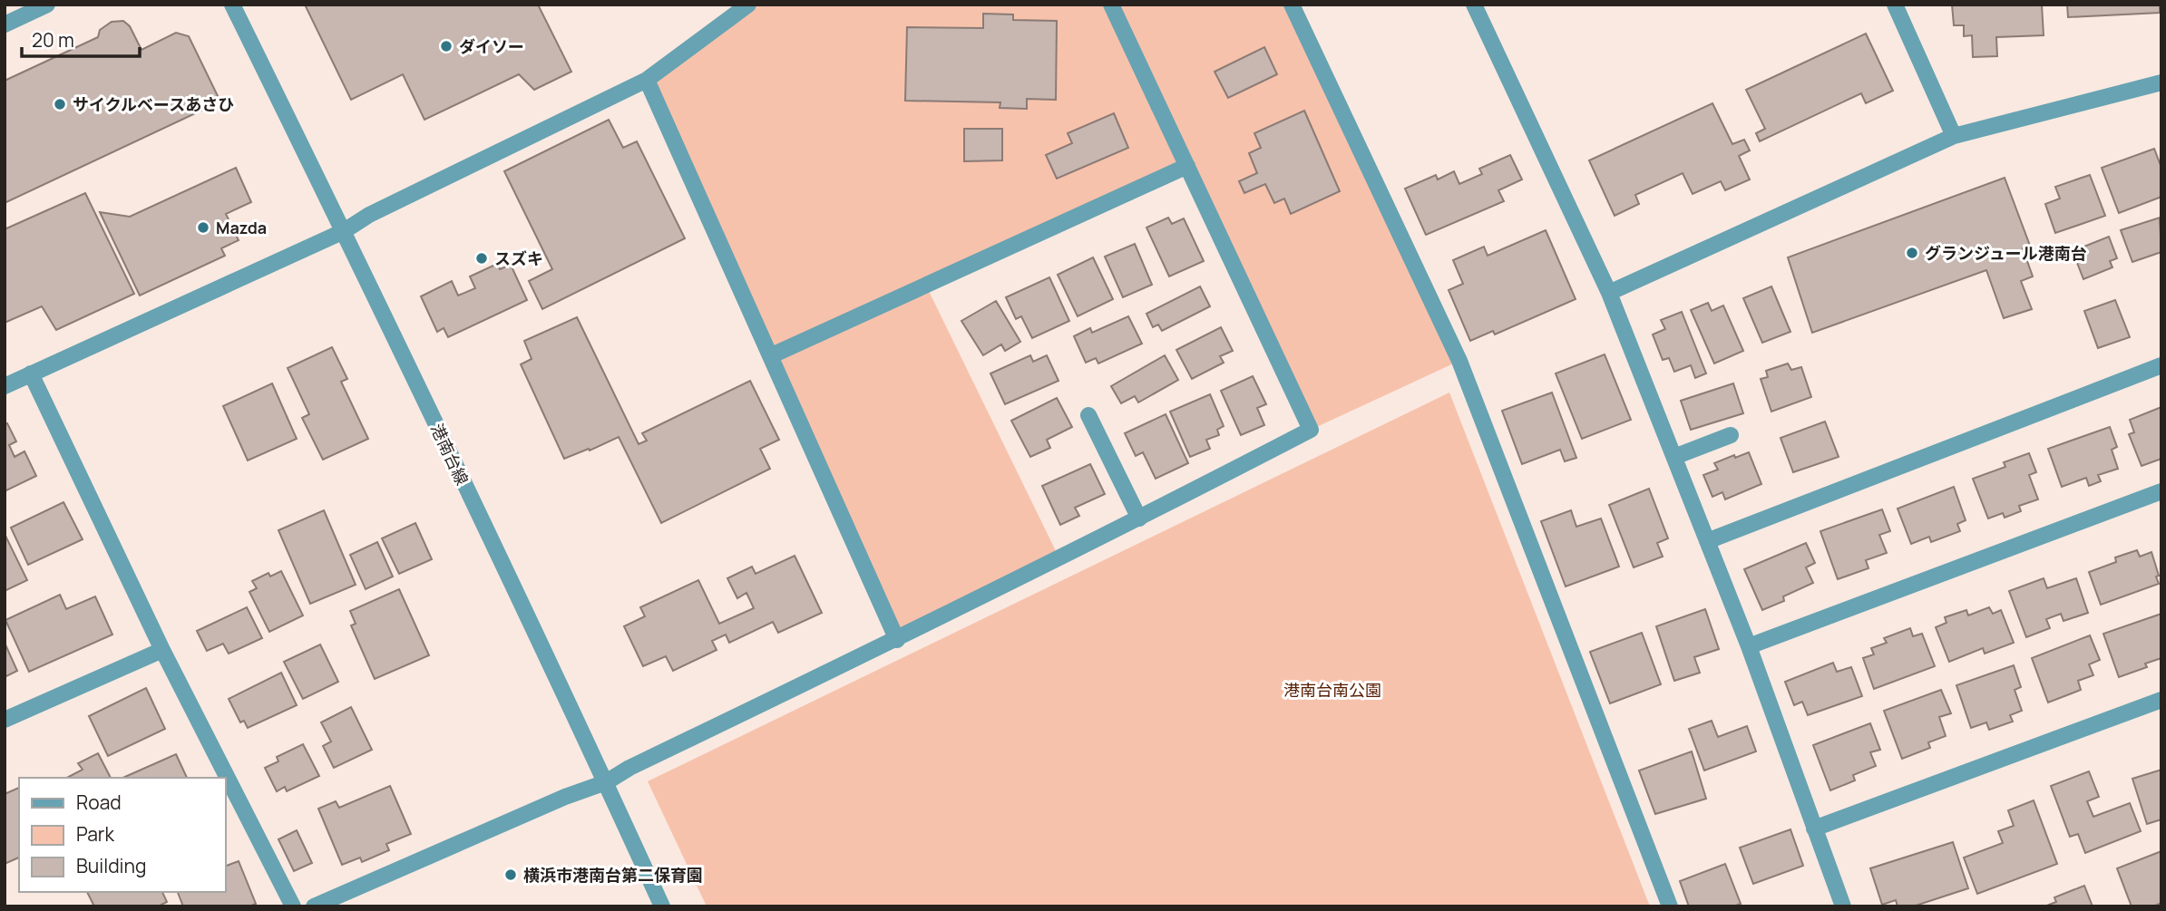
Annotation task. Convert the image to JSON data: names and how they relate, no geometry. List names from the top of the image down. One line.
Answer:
{"streets":{"street":["港南台線"]},"parks":["港南台南公園"],"places":["ダイソー","サイクルベースあさひ","Mazda","グランジュール港南台","スズキ","横浜市港南台第二保育園"],"legend":["Road","Park","Building"],"scale_bar":"20 m"}
